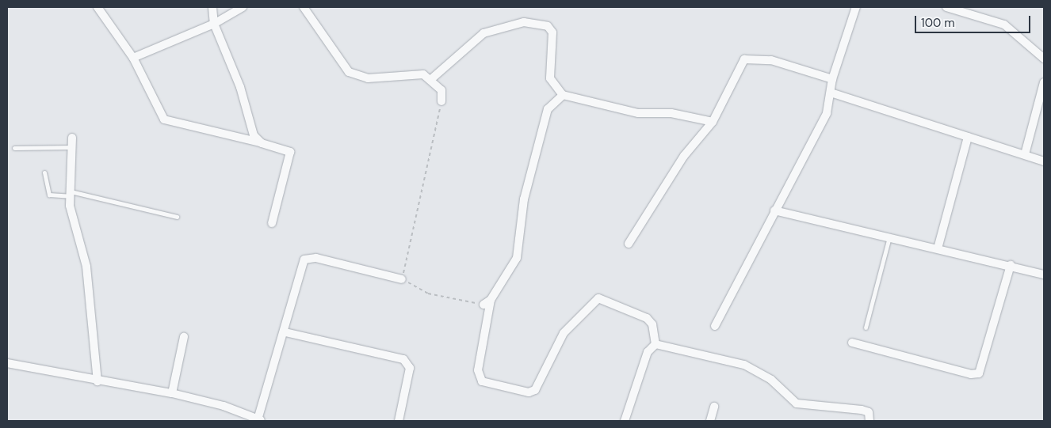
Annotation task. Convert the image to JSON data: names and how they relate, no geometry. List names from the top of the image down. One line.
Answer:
{"scale_bar":"100 m"}
